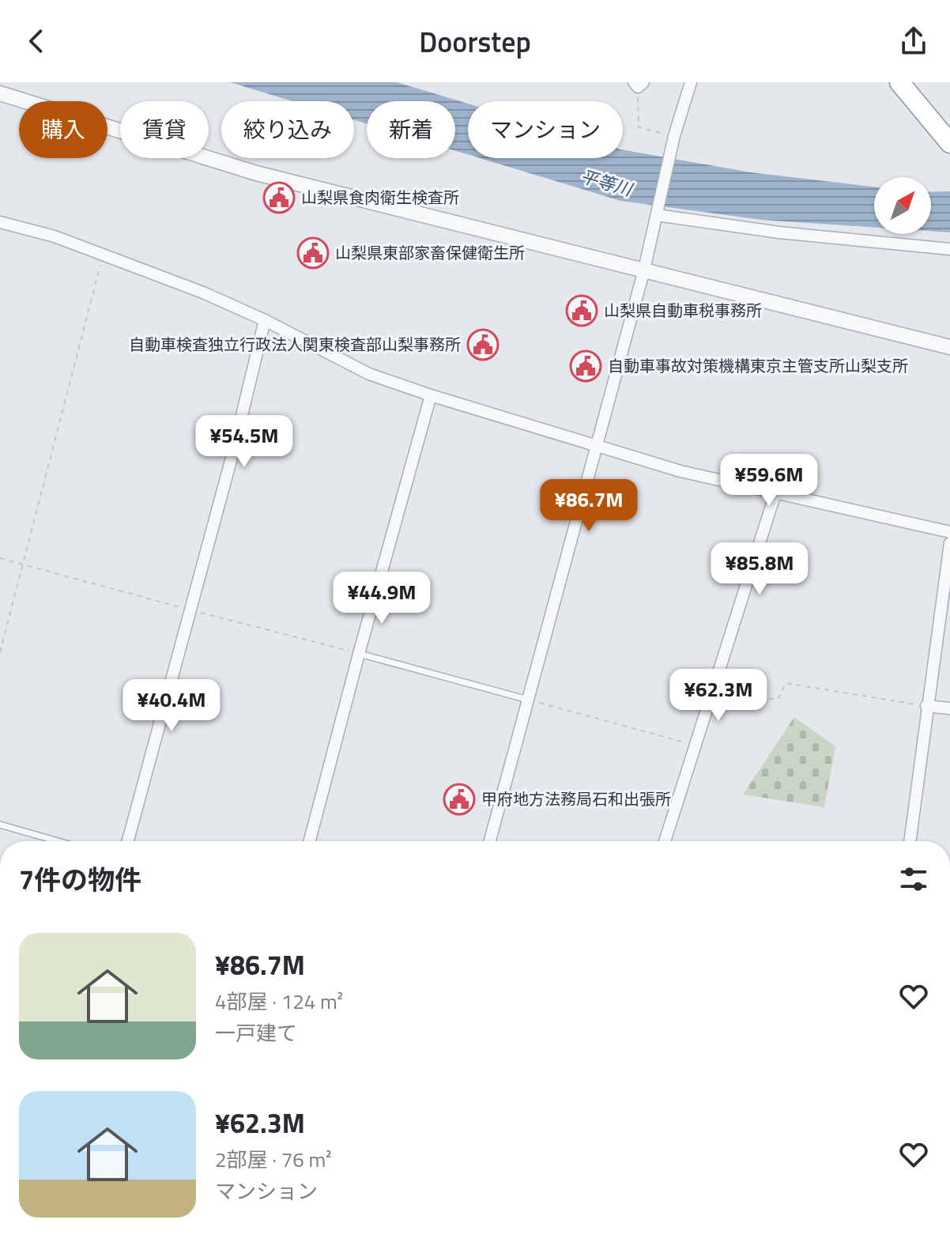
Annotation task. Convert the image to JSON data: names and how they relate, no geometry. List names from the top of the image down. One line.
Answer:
{"water":["平等川"],"places":{"public building":["山梨県食肉衛生検査所","山梨県東部家畜保健衛生所","山梨県自動車税事務所","自動車検査独立行政法人関東検査部山梨事務所","自動車事故対策機構東京主管支所山梨支所","甲府地方法務局石和出張所"]},"north":"top right","page":{"header":"Doorstep","chip":["購入","賃貸","絞り込み","新着","マンション"],"price":["¥54.5M","¥59.6M","¥86.7M","¥85.8M","¥44.9M","¥62.3M","¥40.4M"],"heading":"7件の物件","list":[{"name":"¥86.7M","note":"4部屋 · 124 m² · 一戸建て"},{"name":"¥62.3M","note":"2部屋 · 76 m² · マンション"}]}}
